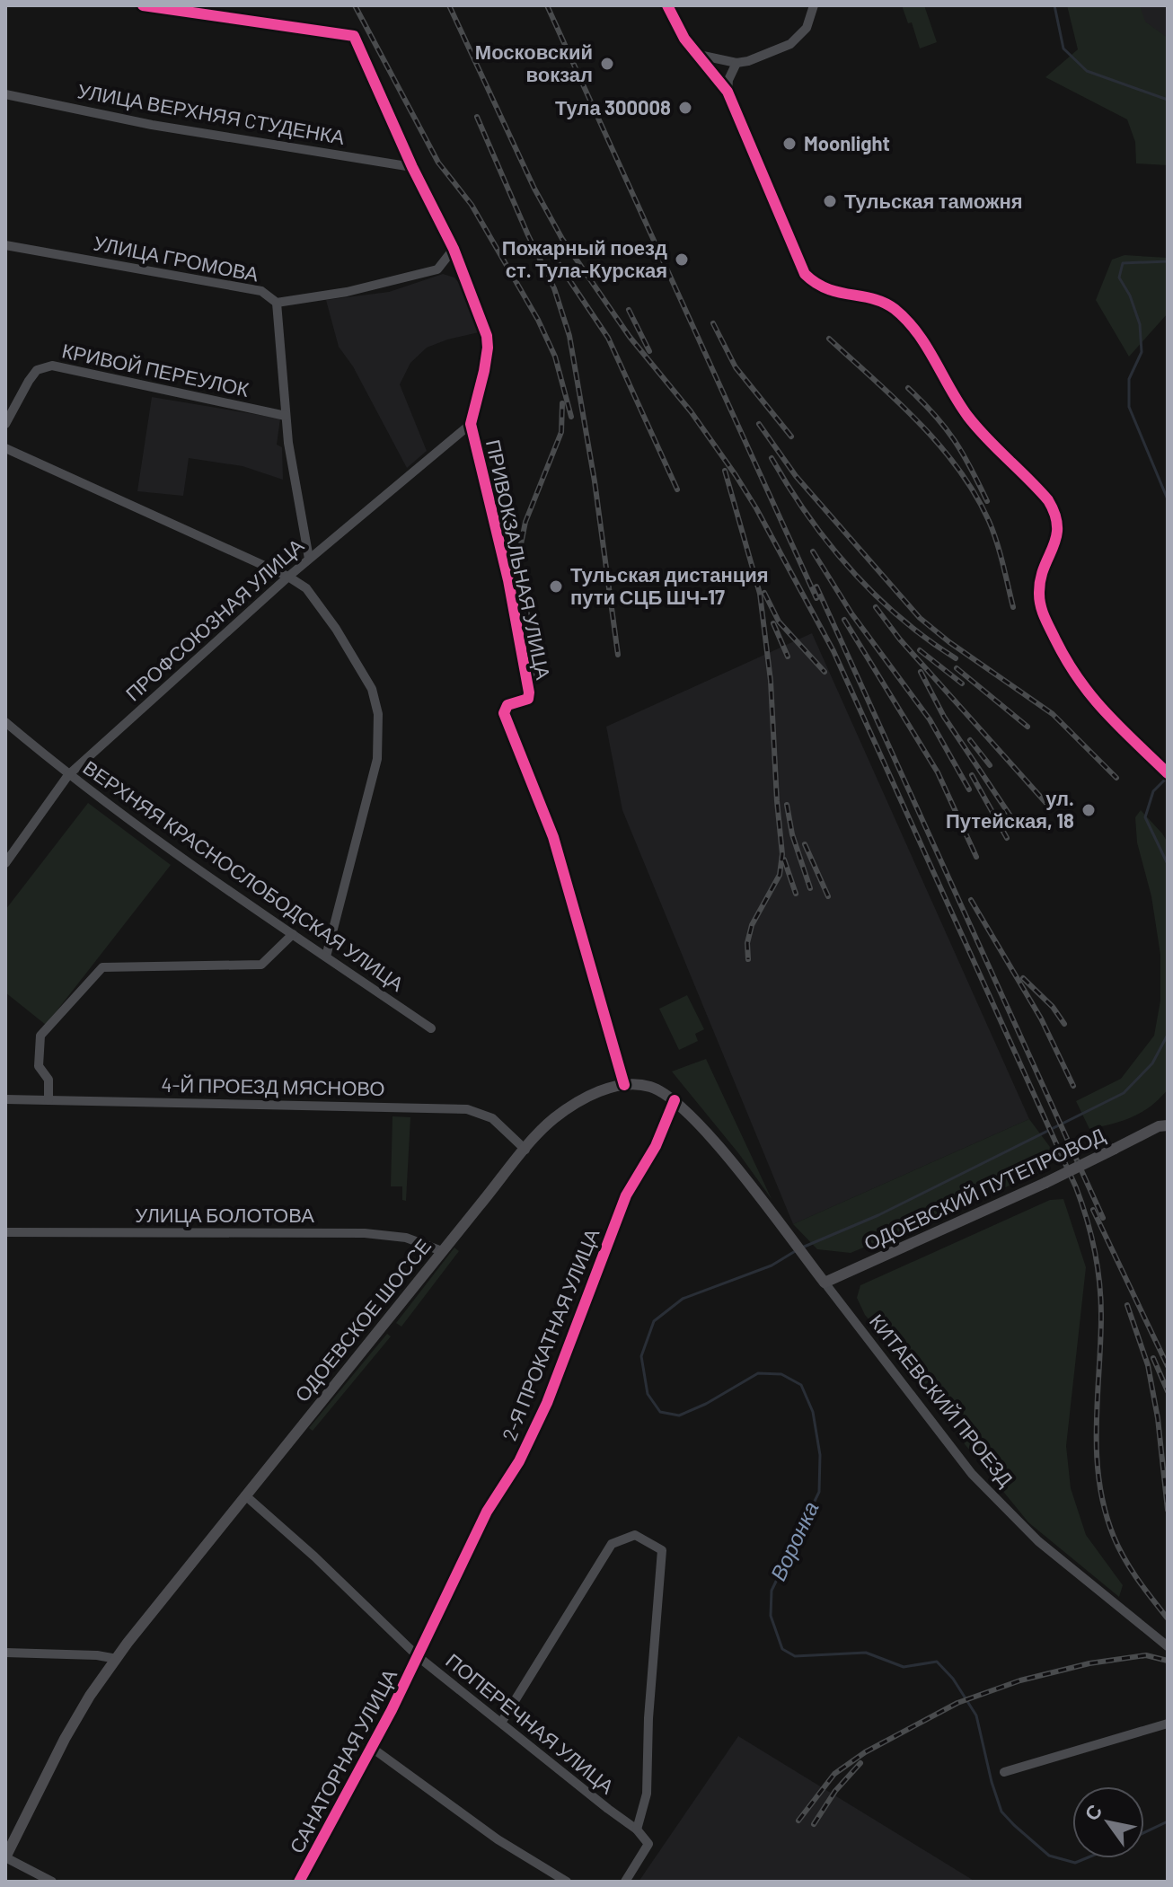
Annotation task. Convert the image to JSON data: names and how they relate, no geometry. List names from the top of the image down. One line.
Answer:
{"streets":{"main road":["ОДОЕВСКИЙ ПУТЕПРОВОД","ОДОЕВСКОЕ ШОССЕ"],"street":["УЛИЦА ВЕРХНЯЯ CТУДЕНКА","УЛИЦА ГРОМОВА","КРИВОЙ ПЕРЕУЛОК","ПРИВОКЗАЛЬНАЯ УЛИЦА","ПРОФСОЮЗНАЯ УЛИЦА","ВЕРХНЯЯ КРАСНОСЛОБОДСКАЯ УЛИЦА","4-Й ПРОЕЗД МЯСНОВО","УЛИЦА БОЛОТОВА","2-Я ПРОКАТНАЯ УЛИЦА","КИТАЕВСКИЙ ПРОЕЗД","ПОПЕРЕЧНАЯ УЛИЦА","САНАТОРНАЯ УЛИЦА"]},"crossings":[["УЛИЦА ВЕРХНЯЯ CТУДЕНКА","ПРИВОКЗАЛЬНАЯ УЛИЦА"],["УЛИЦА ГРОМОВА","ПРИВОКЗАЛЬНАЯ УЛИЦА"],["ПРИВОКЗАЛЬНАЯ УЛИЦА","ПРОФСОЮЗНАЯ УЛИЦА"],["ПРИВОКЗАЛЬНАЯ УЛИЦА","ОДОЕВСКОЕ ШОССЕ"],["ПРОФСОЮЗНАЯ УЛИЦА","ВЕРХНЯЯ КРАСНОСЛОБОДСКАЯ УЛИЦА"],["4-Й ПРОЕЗД МЯСНОВО","ОДОЕВСКОЕ ШОССЕ"],["ОДОЕВСКИЙ ПУТЕПРОВОД","КИТАЕВСКИЙ ПРОЕЗД"],["УЛИЦА БОЛОТОВА","ОДОЕВСКОЕ ШОССЕ"],["ОДОЕВСКОЕ ШОССЕ","ПОПЕРЕЧНАЯ УЛИЦА"],["2-Я ПРОКАТНАЯ УЛИЦА","ПОПЕРЕЧНАЯ УЛИЦА"],["2-Я ПРОКАТНАЯ УЛИЦА","САНАТОРНАЯ УЛИЦА"],["ПОПЕРЕЧНАЯ УЛИЦА","САНАТОРНАЯ УЛИЦА"]],"water":["Воронка"],"places":["Московский вокзал","Тула 300008","Moonlight","Тульская таможня","Пожарный поезд ст. Тула-Курская","Тульская дистанция пути СЦБ ШЧ-17","ул. Путейская, 18"],"north":"top left"}
